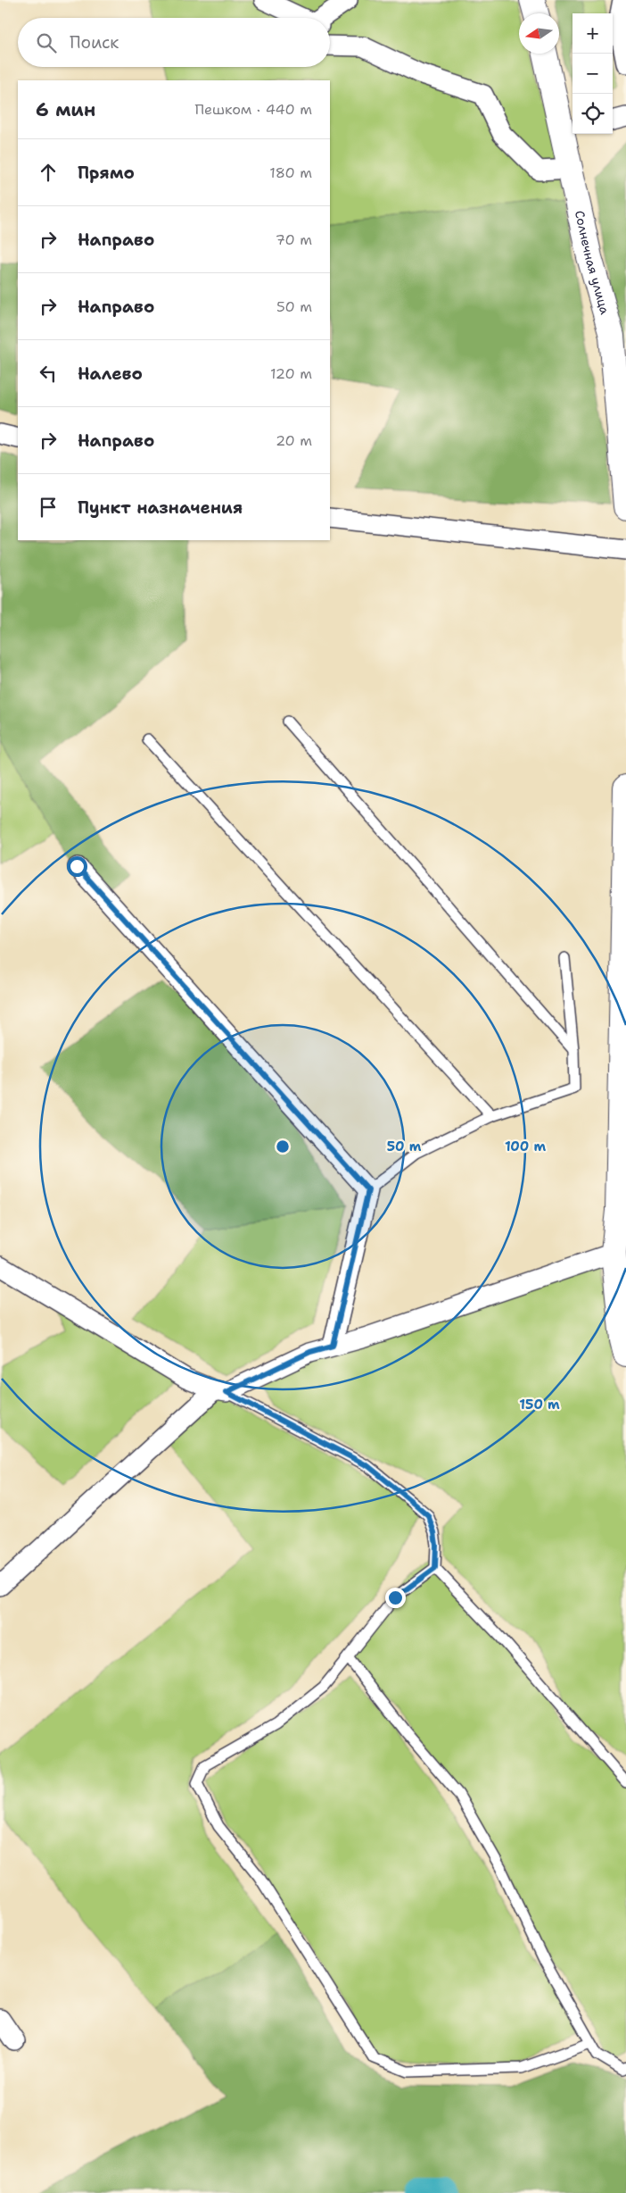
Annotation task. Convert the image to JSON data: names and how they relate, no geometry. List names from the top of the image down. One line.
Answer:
{"streets":{"street":["Солнечная улица"]},"north":"left","page":{"map_buttons":["+","−"],"search":"Поиск","heading":["6 мин","Пешком · 440 m"],"list":[["Прямо","180 m"],["Направо","70 m"],["Направо","50 m"],["Налево","120 m"],["Направо","20 m"],"Пункт назначения"]},"rings":["50 m","100 m","150 m"]}
